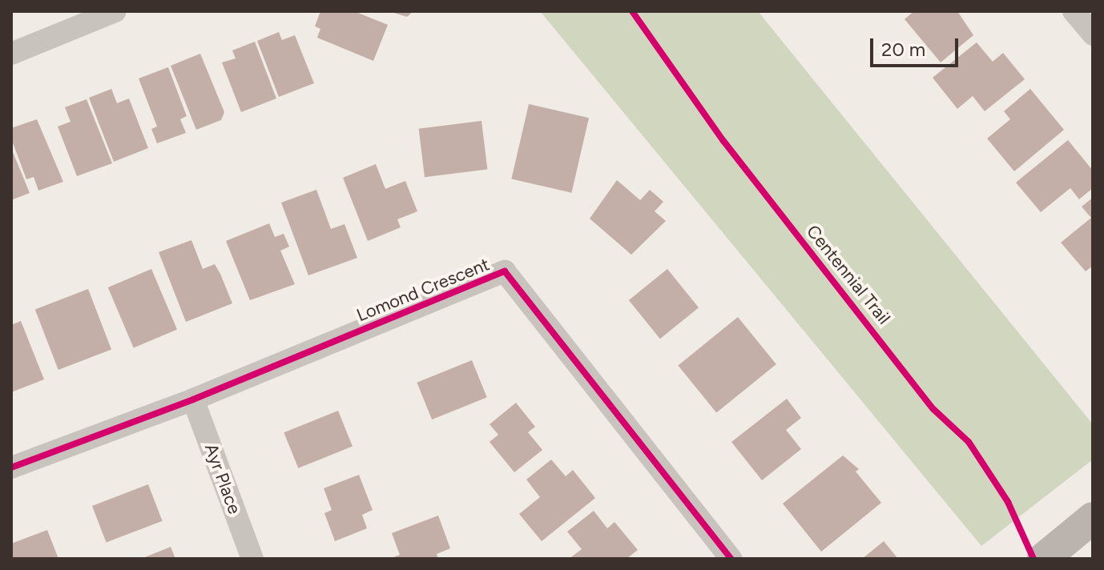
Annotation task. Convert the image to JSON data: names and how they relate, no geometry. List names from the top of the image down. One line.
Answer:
{"streets":{"street":["Lomond Crescent","Ayr Place"],"cycle path":["Centennial Trail"]},"crossings":[["Lomond Crescent","Ayr Place"]],"scale_bar":"20 m"}
